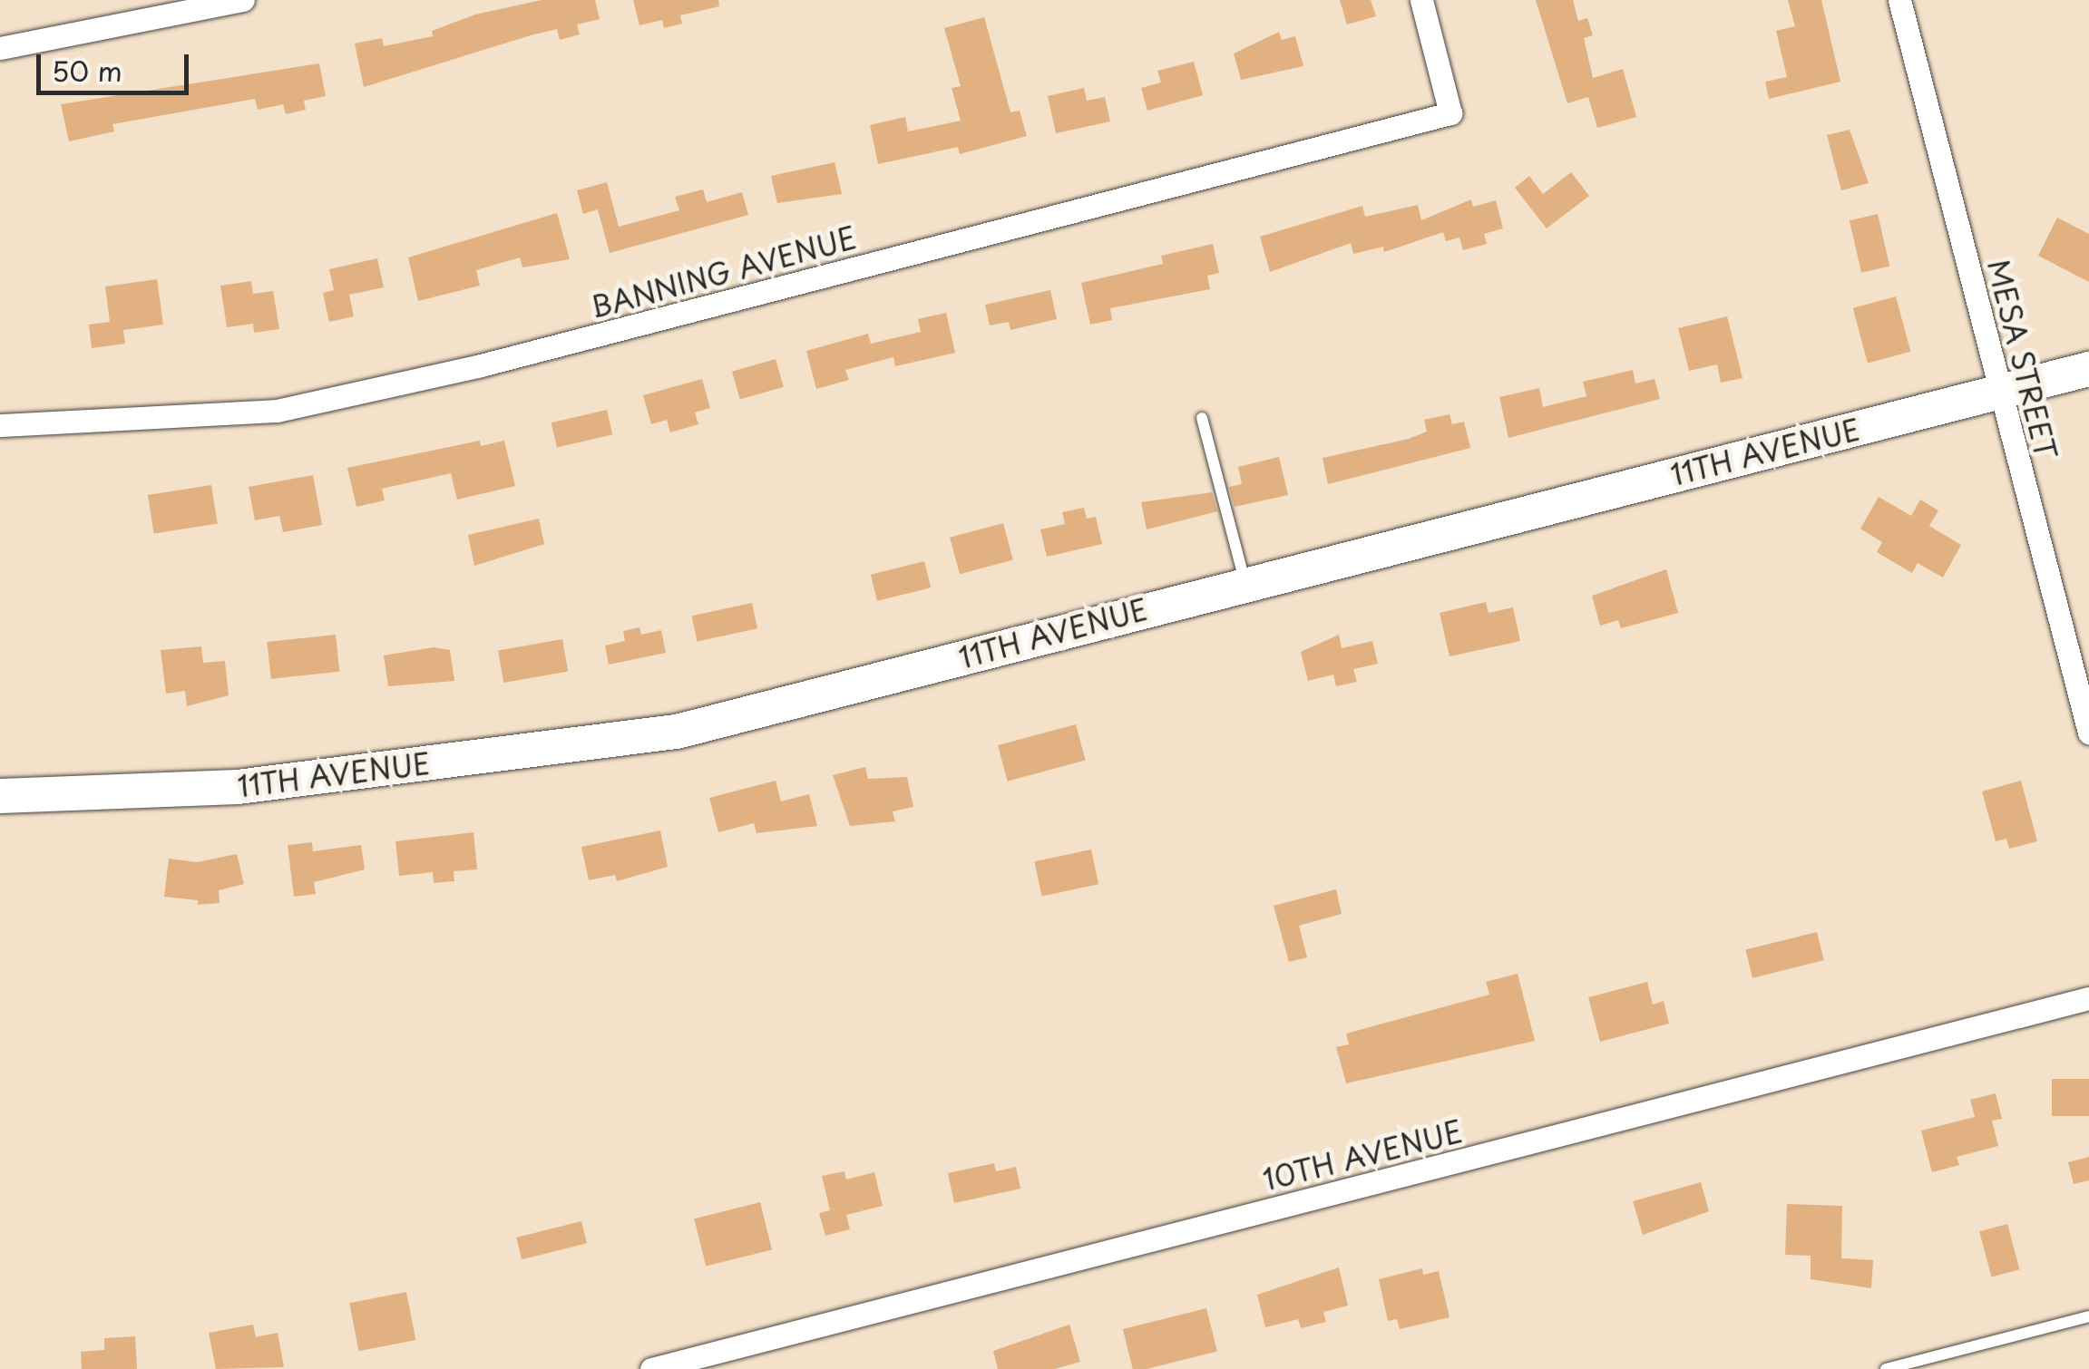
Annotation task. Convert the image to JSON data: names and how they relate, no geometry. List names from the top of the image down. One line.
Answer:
{"streets":{"main road":["11TH AVENUE"],"street":["BANNING AVENUE","MESA STREET","10TH AVENUE"]},"crossings":[["MESA STREET","11TH AVENUE"]],"scale_bar":"50 m"}
